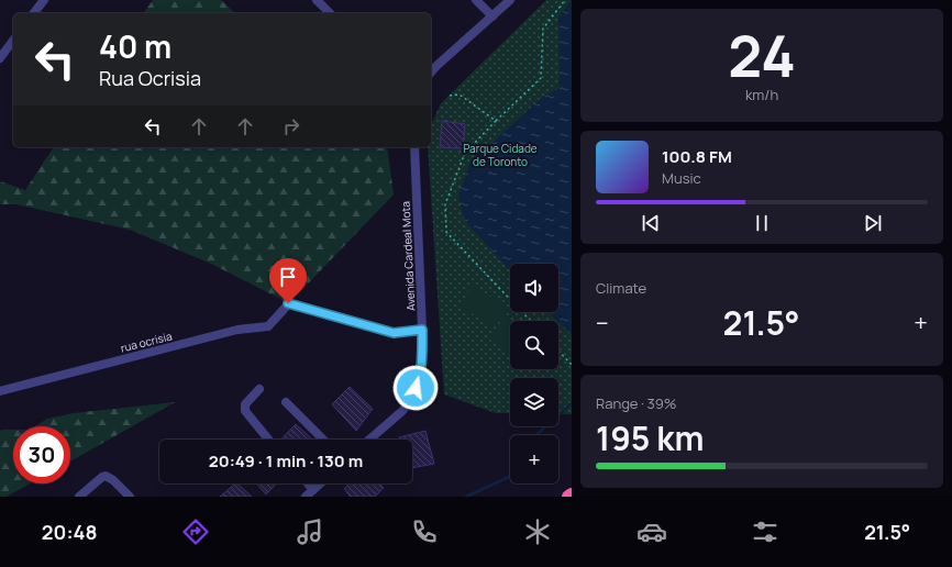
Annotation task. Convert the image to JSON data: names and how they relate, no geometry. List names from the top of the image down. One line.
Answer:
{"streets":{"street":["Avenida Cardeal Mota","rua ocrisia"]},"crossings":[["Avenida Cardeal Mota","rua ocrisia"]],"parks":["Parque Cidade de Toronto"],"page":{"tile":[["24","km/h"],"Climate",["Range · 39%","195 km"]],"turn":["40 m","Rua Ocrisia"],"song":["100.8 FM","Music"],"map_buttons":"+","heat":["−","21.5°","+"],"limit":"30","trip":"20:49 · 1 min · 130 m","tabs":["20:48","21.5°"]}}
